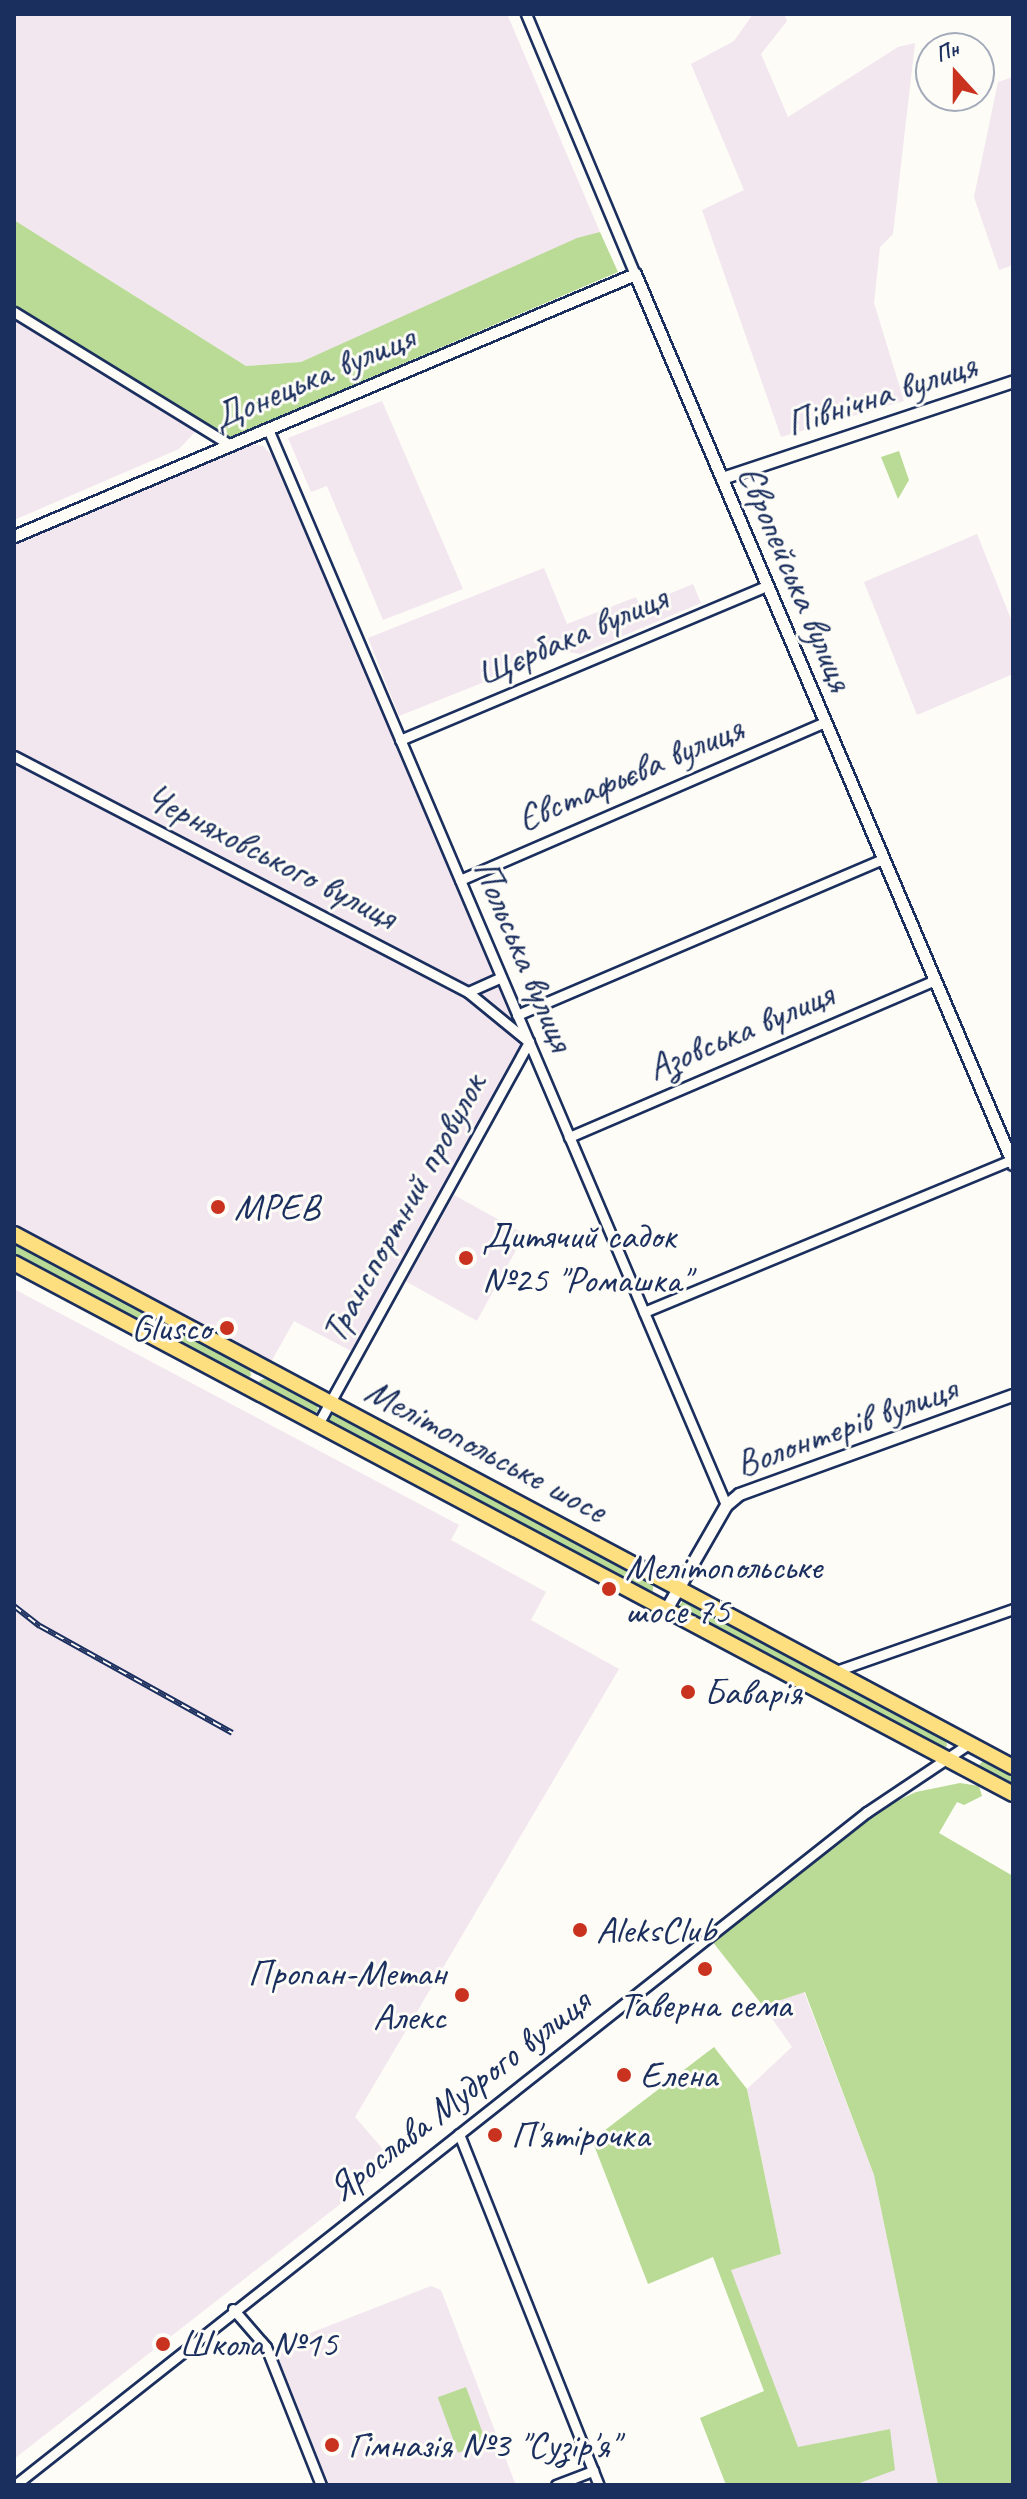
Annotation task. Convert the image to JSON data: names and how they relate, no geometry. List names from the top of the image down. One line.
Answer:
{"streets":{"main road":["Мелітопольське шосе"],"street":["Донецька вулиця","Північна вулиця","Європейська вулиця","Щєрбака вулиця","Євстафьєва вулиця","Черняховського вулиця","Польська вулиця","Азовська вулиця","Транспортний провулок","Волонтерів вулиця","Ярослава Мудрого вулиця"]},"crossings":[["Донецька вулиця","Європейська вулиця"],["Донецька вулиця","Польська вулиця"],["Північна вулиця","Європейська вулиця"],["Європейська вулиця","Щєрбака вулиця"],["Європейська вулиця","Євстафьєва вулиця"],["Європейська вулиця","Азовська вулиця"],["Щєрбака вулиця","Польська вулиця"],["Євстафьєва вулиця","Польська вулиця"],["Черняховського вулиця","Польська вулиця"],["Черняховського вулиця","Транспортний провулок"],["Польська вулиця","Азовська вулиця"],["Польська вулиця","Транспортний провулок"],["Польська вулиця","Волонтерів вулиця"],["Транспортний провулок","Мелітопольське шосе"],["Волонтерів вулиця","Мелітопольське шосе"],["Мелітопольське шосе","Ярослава Мудрого вулиця"]],"places":["МРЕВ","Дитячий садок №25 \"Ромашка\"","Glusco","Мелітопольське шосе 75","Баварія","AleksClub","Таверна сема","Пропан-Метан Алекс","Елена","П'ятірочка","Школа №15","Гімназія №3 \"Сузір'я\""],"north":"top"}
